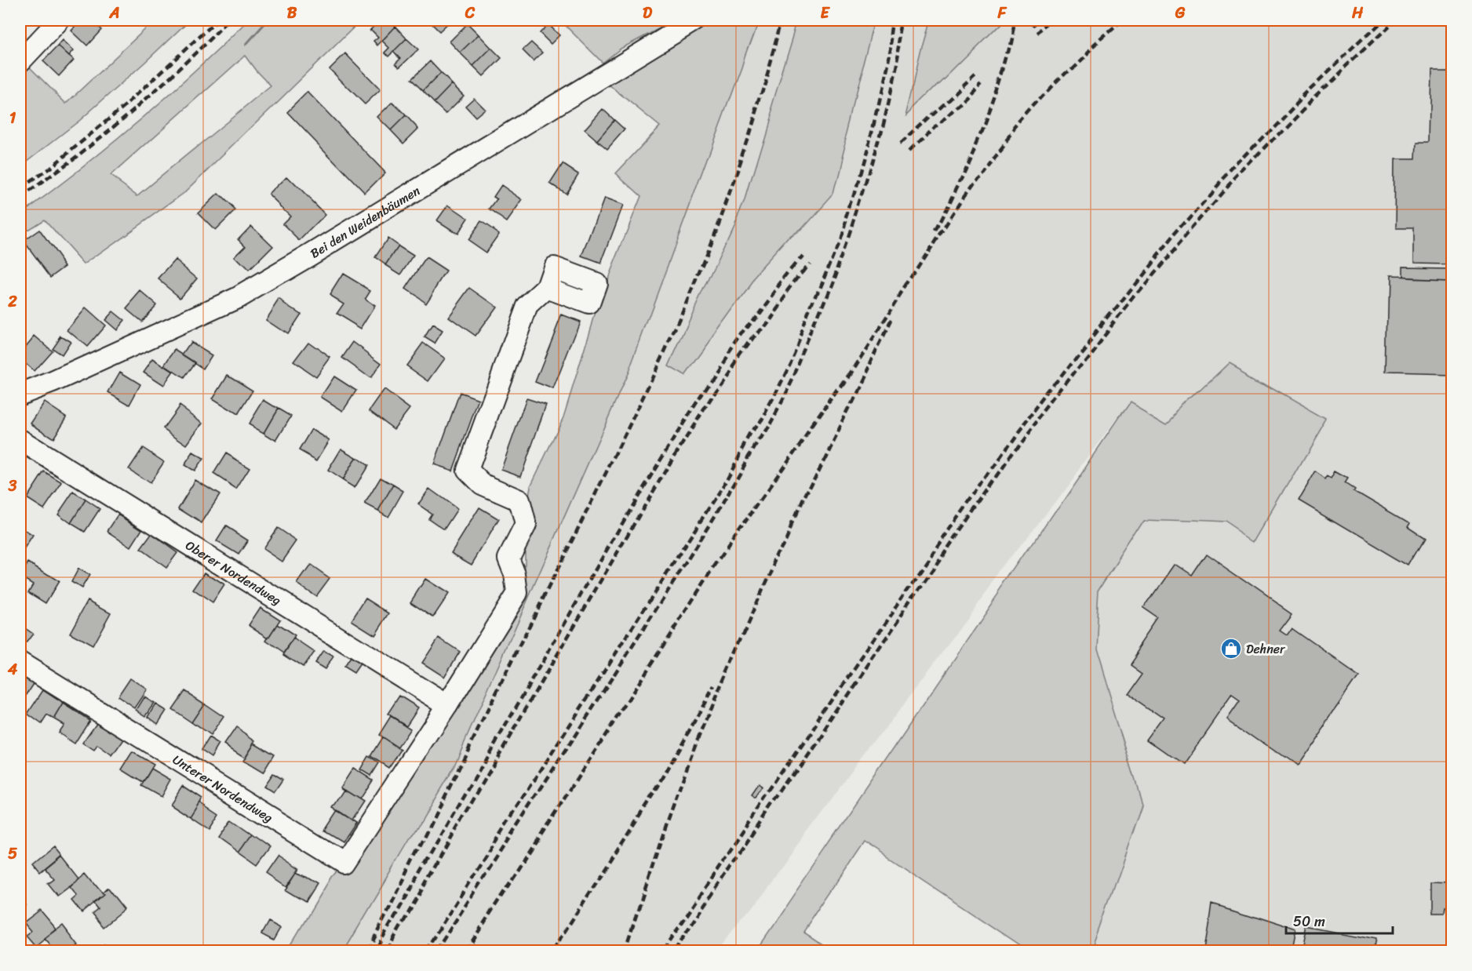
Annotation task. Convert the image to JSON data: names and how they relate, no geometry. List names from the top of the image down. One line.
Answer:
{"streets":{"street":["Bei den Weidenbäumen","Oberer Nordendweg","Unterer Nordendweg"]},"crossings":[["Oberer Nordendweg","Unterer Nordendweg"]],"places":{"shop":["Dehner"]},"scale_bar":"50 m","grid":{"columns":["A","B","C","D","E","F","G","H"],"rows":["1","2","3","4","5"]}}
